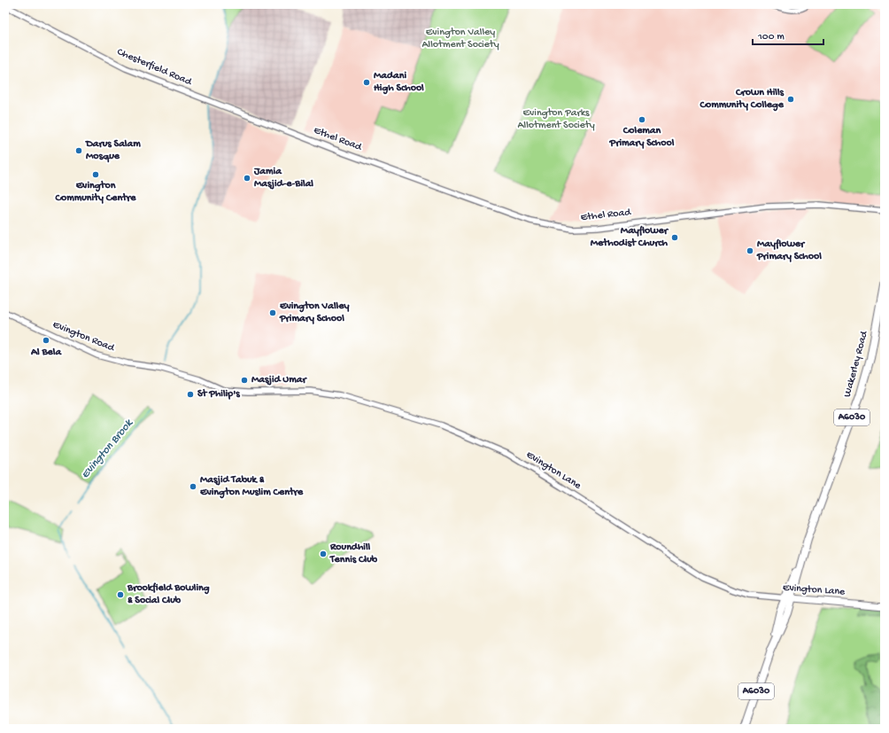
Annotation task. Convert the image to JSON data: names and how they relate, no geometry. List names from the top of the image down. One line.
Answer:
{"streets":{"highway":["Wakerley Road","A6030"],"main road":["Evington Lane"],"street":["Chesterfield Road","Ethel Road","Evington Road"]},"crossings":[["Chesterfield Road","Ethel Road"],["Evington Road","Evington Lane"],["Wakerley Road","A6030"],["Wakerley Road","Evington Lane"],["A6030","Evington Lane"]],"water":["Evington Brook"],"parks":["Evington Valley Allotment Society","Evington Parks Allotment Society"],"places":["Madani High School","Crown Hills Community College","Coleman Primary School","Darus Salam Mosque","Evington Community Centre","Jamia Masjid-e-Bilal","Mayflower Methodist Church","Mayflower Primary School","Evington Valley Primary School","Al Bela","Masjid Umar","St Philip's","Masjid Tabuk & Evington Muslim Centre","Roundhill Tennis Club","Brookfield Bowling & Social Club"],"scale_bar":"100 m"}
